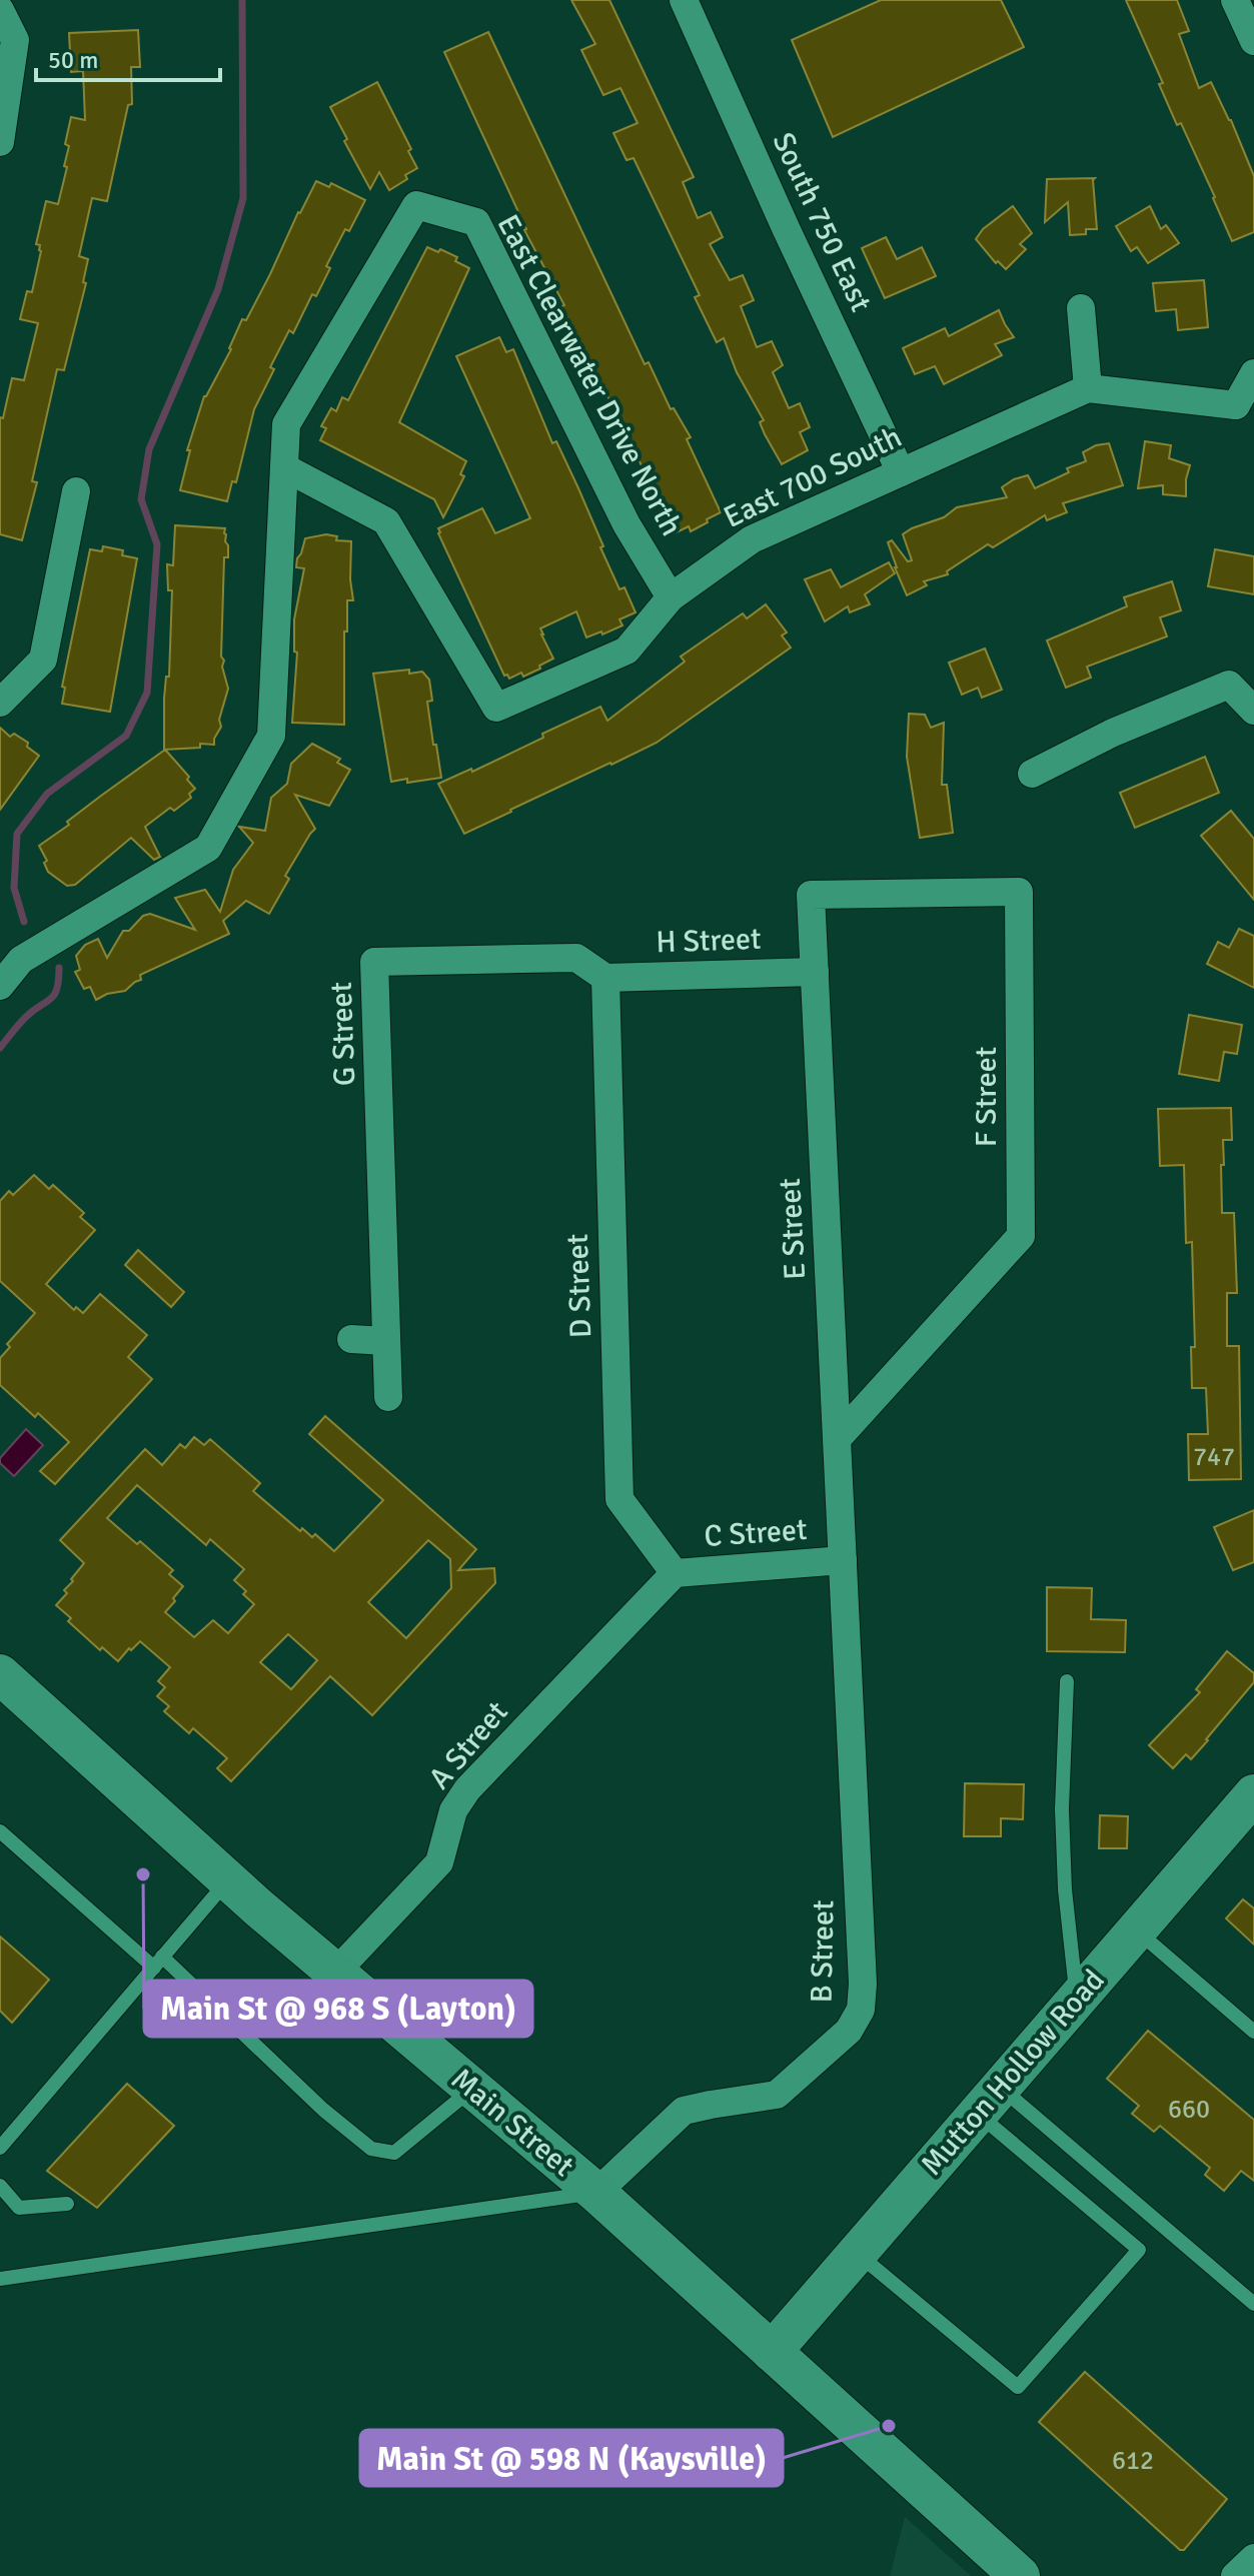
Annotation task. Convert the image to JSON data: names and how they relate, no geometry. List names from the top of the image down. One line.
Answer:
{"streets":{"main road":["Mutton Hollow Road","Main Street"],"street":["South 750 East","East Clearwater Drive North","East 700 South","H Street","G Street","F Street","E Street","D Street","C Street","A Street","B Street"]},"crossings":[["South 750 East","East 700 South"],["East Clearwater Drive North","East 700 South"],["H Street","G Street"],["H Street","E Street"],["H Street","D Street"],["G Street","D Street"],["F Street","E Street"],["E Street","C Street"],["E Street","B Street"],["D Street","C Street"],["D Street","A Street"],["C Street","A Street"],["C Street","B Street"],["A Street","Main Street"],["B Street","Main Street"],["Mutton Hollow Road","Main Street"]],"places":["Main St @ 968 S (Layton)","Main St @ 598 N (Kaysville)"],"house_numbers":["747","660","612"],"scale_bar":"50 m"}
